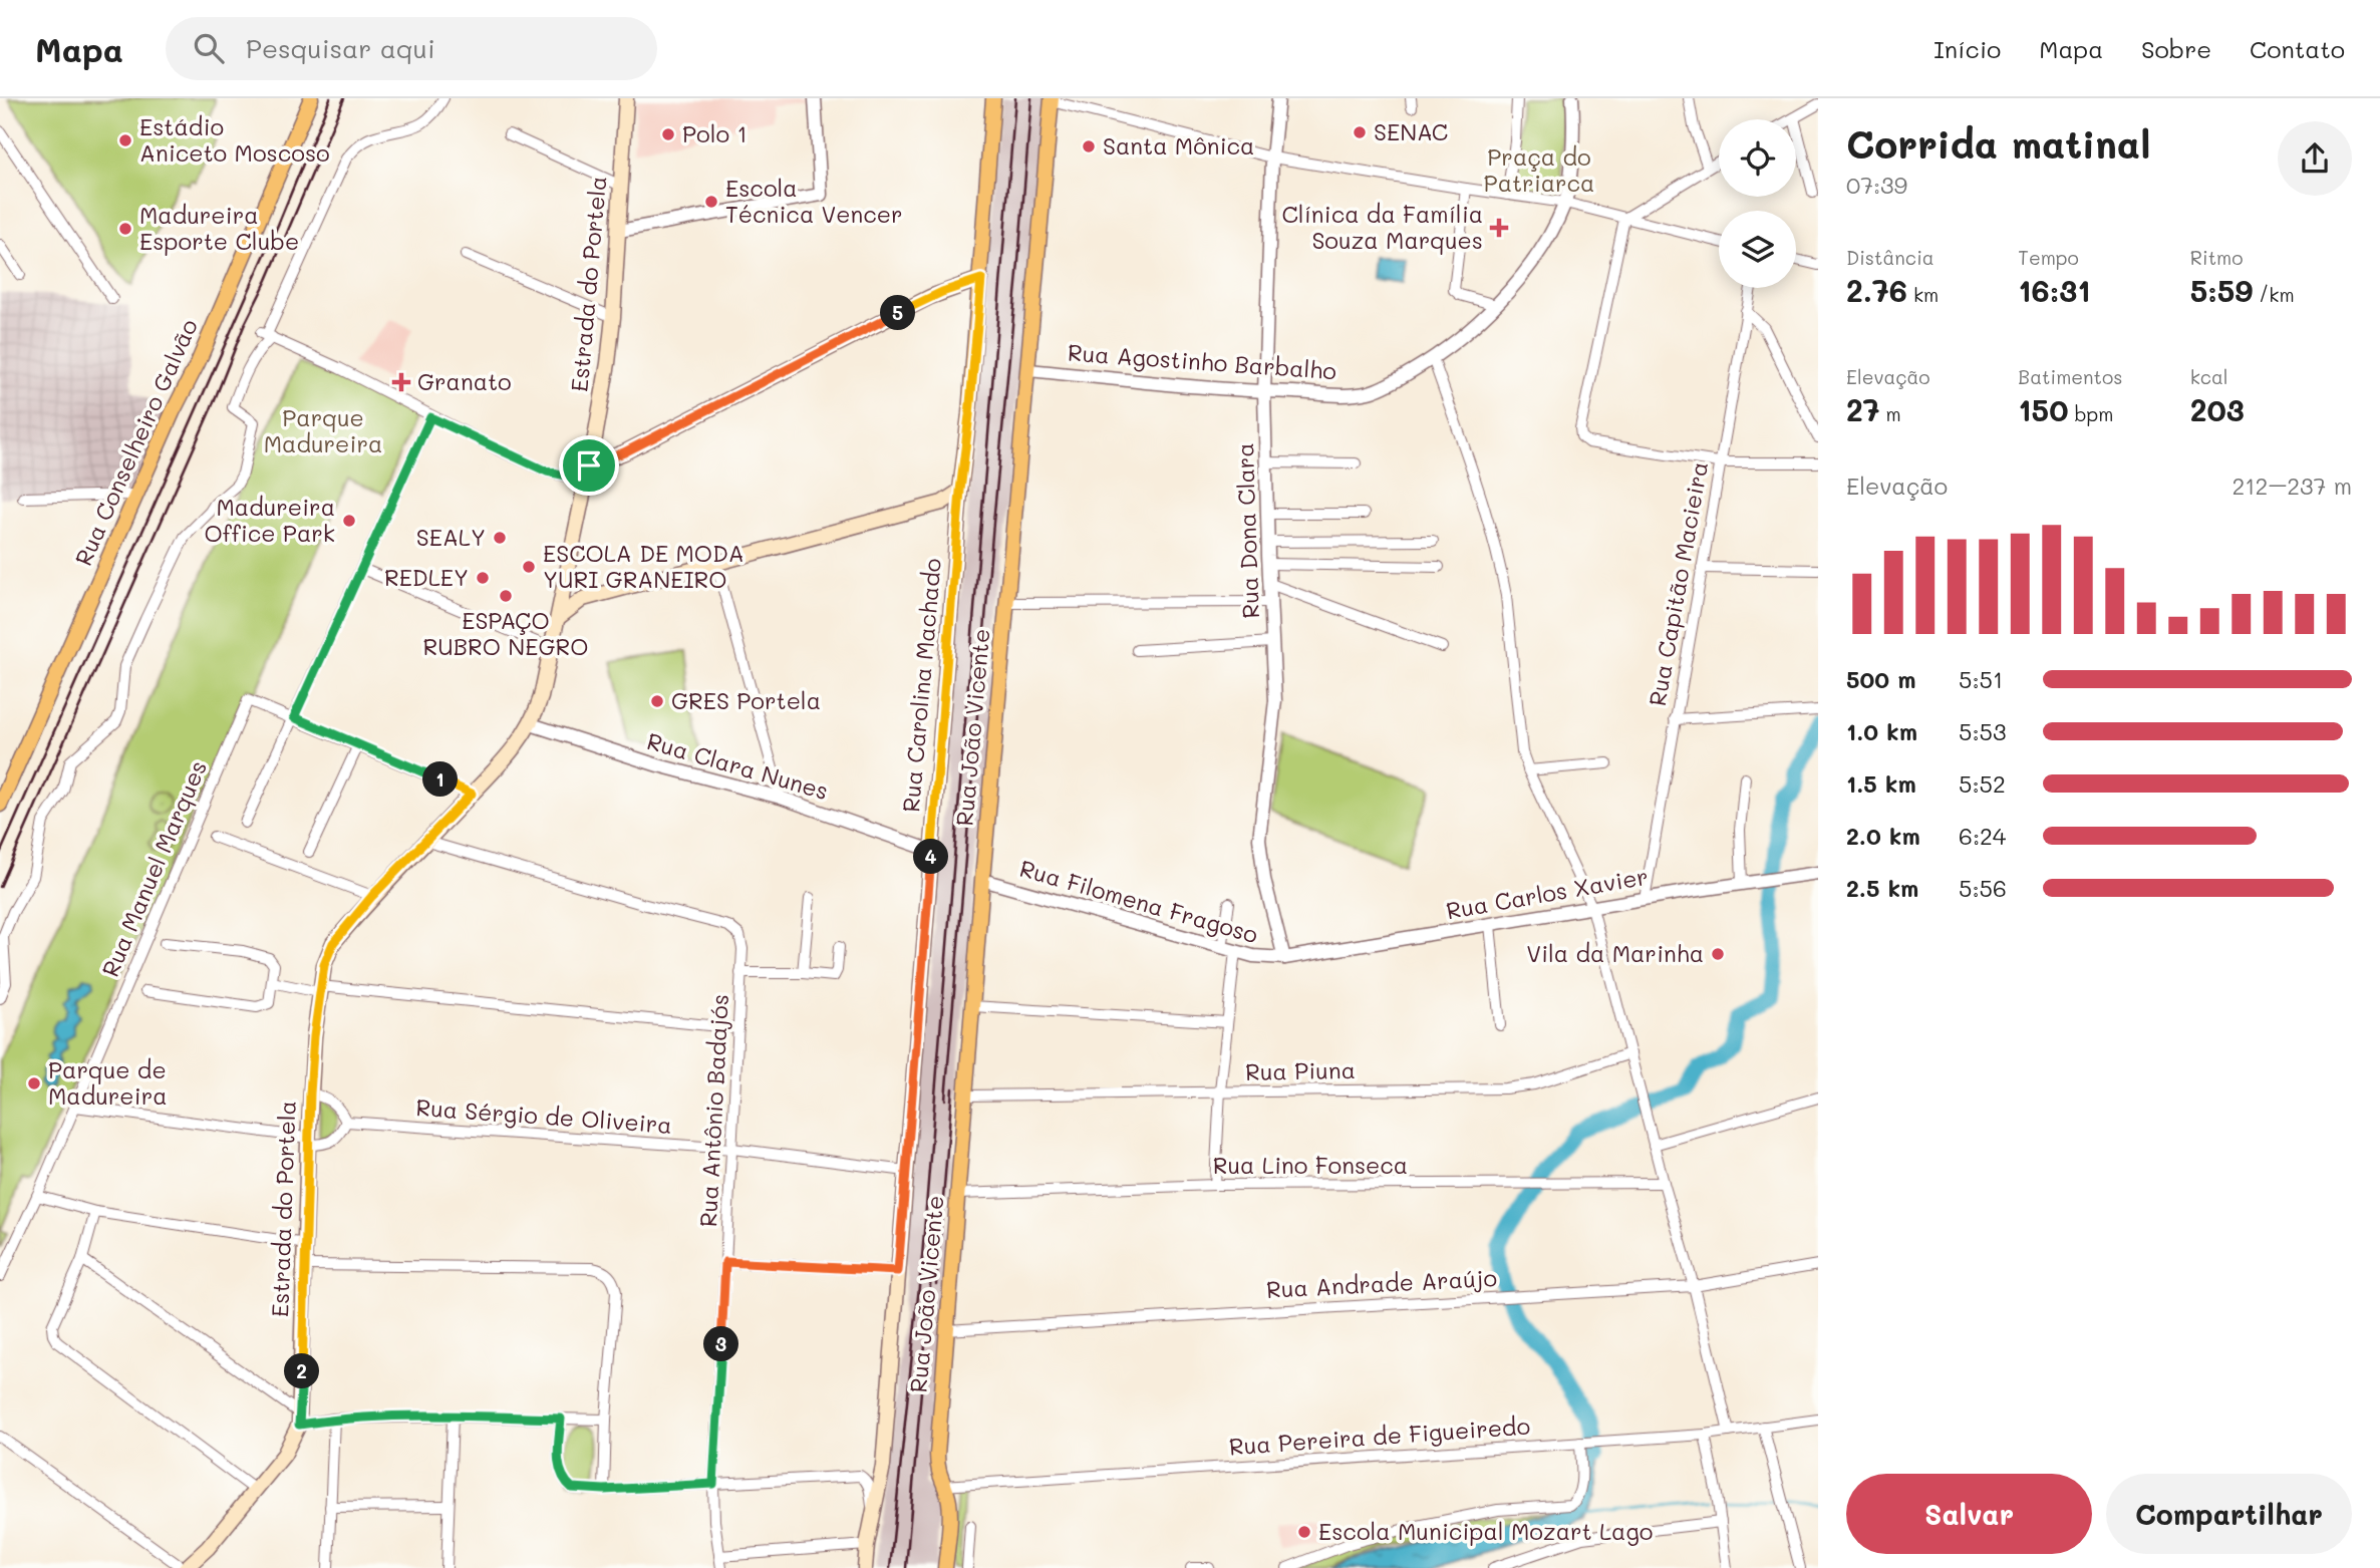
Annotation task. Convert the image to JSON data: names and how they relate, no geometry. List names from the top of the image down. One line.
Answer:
{"streets":{"main road":["Estrada do Portela","Rua Conselheiro Galvão","Rua Carolina Machado","Rua João Vicente"],"street":["Rua Agostinho Barbalho","Rua Dona Clara","Rua Capitão Macieira","Rua Clara Nunes","Rua Manuel Marques","Rua Carlos Xavier","Rua Filomena Fragoso","Rua Piuna","Rua Antônio Badajós","Rua Sérgio de Oliveira","Rua Lino Fonseca","Rua Andrade Araújo","Rua Pereira de Figueiredo"]},"crossings":[["Estrada do Portela","Rua Clara Nunes"],["Estrada do Portela","Rua Manuel Marques"],["Estrada do Portela","Rua Antônio Badajós"],["Rua Agostinho Barbalho","Rua Dona Clara"],["Rua Agostinho Barbalho","Rua João Vicente"],["Rua Dona Clara","Rua Carlos Xavier"],["Rua Dona Clara","Rua Filomena Fragoso"],["Rua Capitão Macieira","Rua Carlos Xavier"],["Rua Carolina Machado","Rua Clara Nunes"],["Rua Carolina Machado","Rua Sérgio de Oliveira"],["Rua João Vicente","Rua Filomena Fragoso"],["Rua João Vicente","Rua Piuna"],["Rua João Vicente","Rua Lino Fonseca"],["Rua João Vicente","Rua Andrade Araújo"],["Rua João Vicente","Rua Pereira de Figueiredo"],["Rua Carlos Xavier","Rua Filomena Fragoso"],["Rua Antônio Badajós","Rua Sérgio de Oliveira"]],"parks":["Praça do Patriarca","Parque Madureira"],"places":{"other":["SENAC","Polo 1","Estádio Aniceto Moscoso","Santa Mônica","Escola Técnica Vencer","Madureira Esporte Clube","Madureira Office Park","SEALY","ESCOLA DE MODA YURI GRANEIRO","REDLEY","ESPAÇO RUBRO NEGRO","GRES Portela","Vila da Marinha","Parque de Madureira","Escola Municipal Mozart Lago"],"health":["Clínica da Família Souza Marques","Granato"]},"page":{"header":"Mapa","search":"Pesquisar aqui","nav":["Início","Mapa","Sobre","Contato"],"heading":["Corrida matinal","07:39"],"stats":[["Distância","2.76 km"],["Tempo","16:31"],["Ritmo","5:59 /km"],["Elevação","27 m"],["Batimentos","150 bpm"],["kcal","203"]],"pins":["5","1","4","3","2"],"chart":["Elevação","212–237 m"],"list":[{"name":"500 m","note":"5:51"},{"name":"1.0 km","note":"5:53"},{"name":"1.5 km","note":"5:52"},{"name":"2.0 km","note":"6:24"},{"name":"2.5 km","note":"5:56"}],"buttons":["Salvar","Compartilhar"]}}
